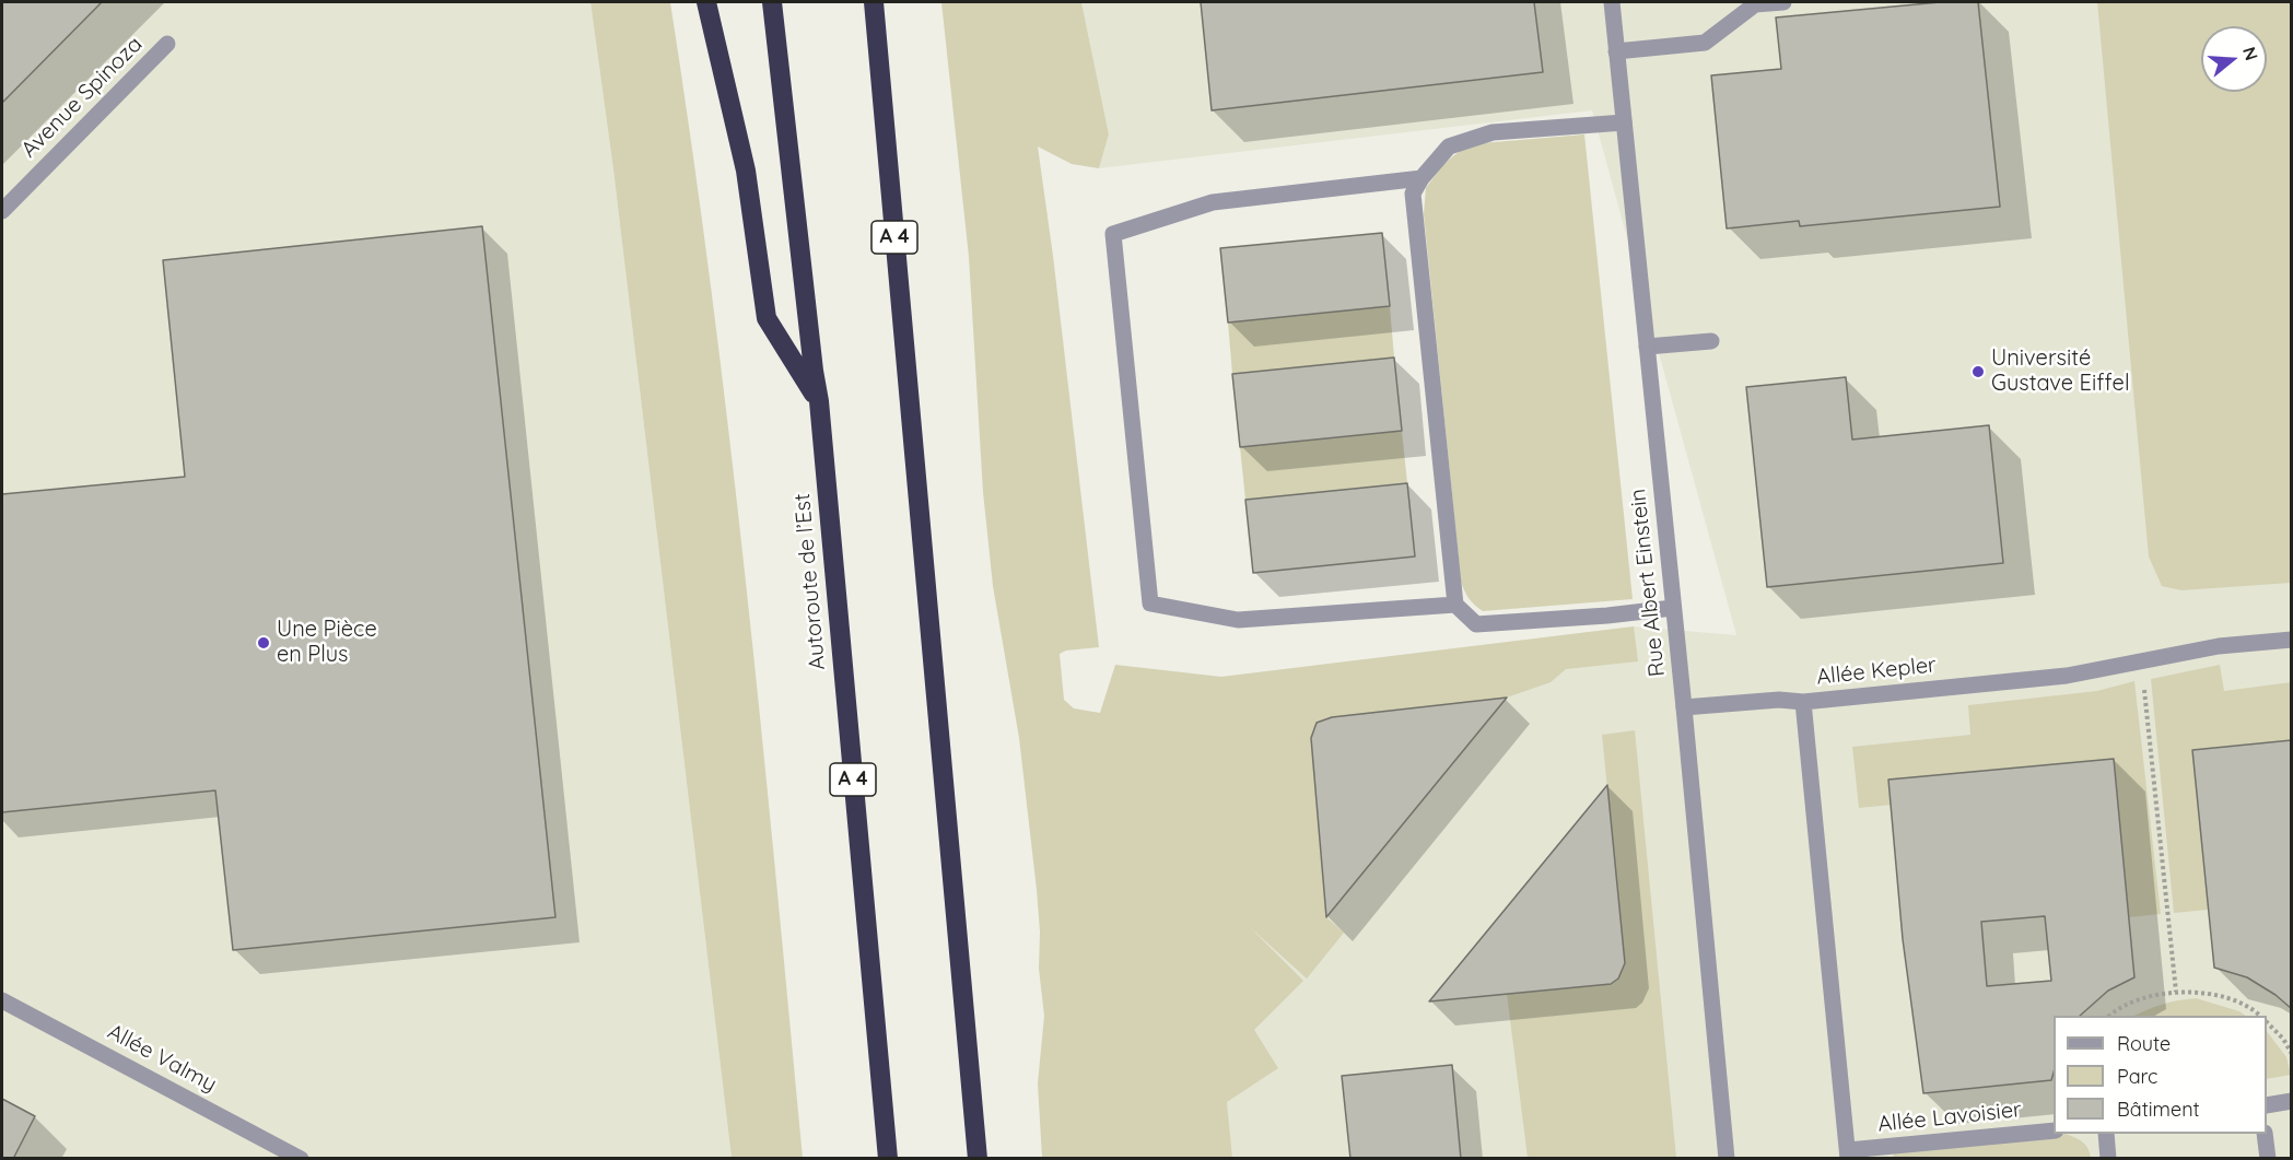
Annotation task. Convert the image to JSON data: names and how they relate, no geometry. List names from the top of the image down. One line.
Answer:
{"streets":{"highway":["A 4","Autoroute de l’Est"],"street":["Avenue Spinoza","Rue Albert Einstein","Allée Kepler","Allée Valmy","Allée Lavoisier"]},"crossings":[["Allée Kepler","Allée Lavoisier"]],"places":["Université Gustave Eiffel","Une Pièce en Plus"],"legend":["Route","Parc","Bâtiment"],"north":"right"}
